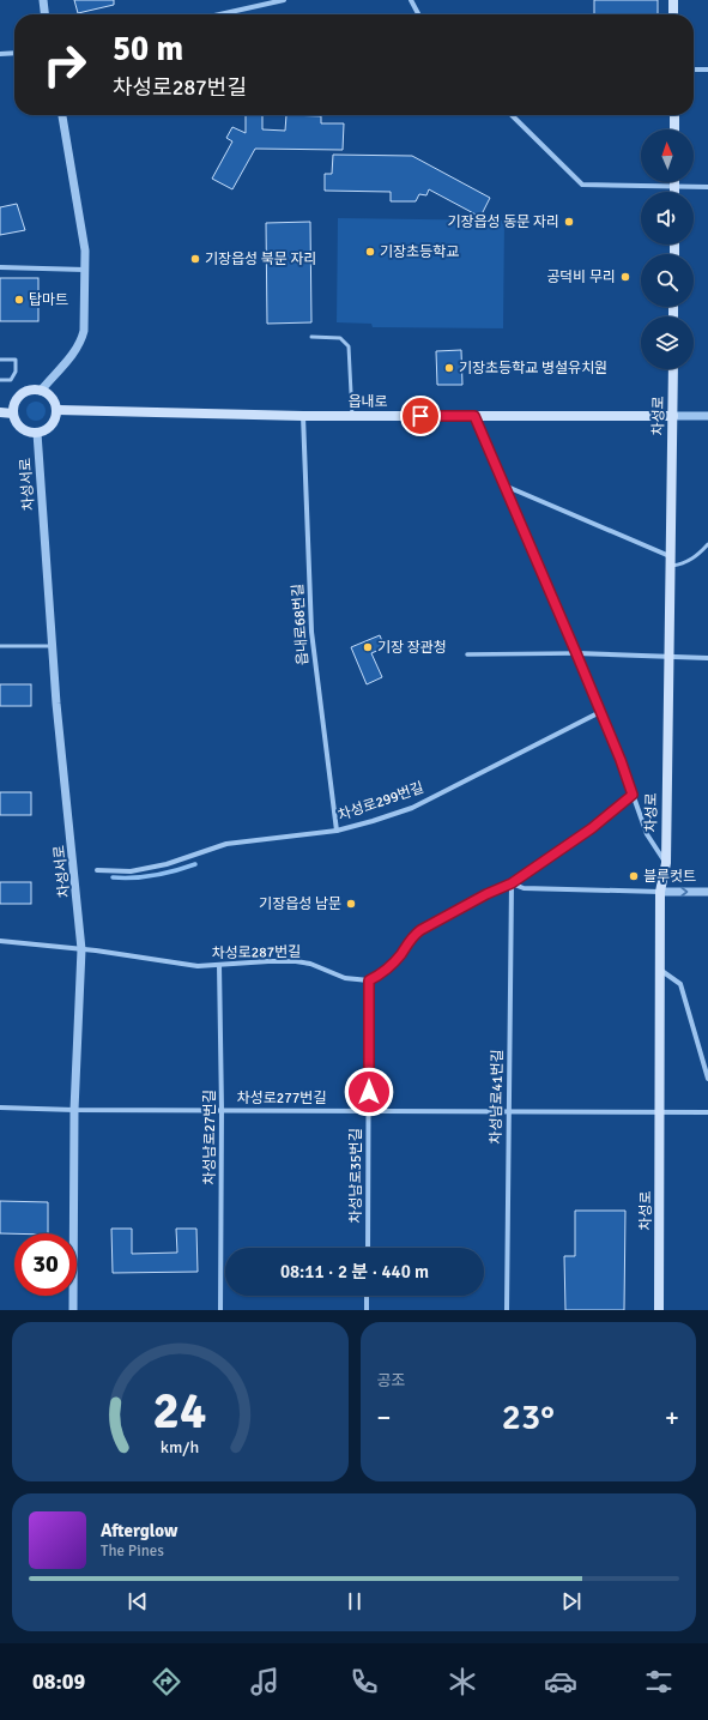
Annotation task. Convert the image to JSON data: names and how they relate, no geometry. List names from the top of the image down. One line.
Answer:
{"streets":{"main road":["읍내로","차성로"],"street":["차성서로","읍내로68번길","차성로299번길","차성로287번길","차성남로41번길","차성로277번길","차성남로27번길","차성남로35번길"]},"crossings":[["읍내로","차성로"],["읍내로","차성서로"],["읍내로","읍내로68번길"],["차성로","차성로277번길"],["차성서로","차성로287번길"],["차성서로","차성로277번길"],["읍내로68번길","차성로299번길"],["차성로287번길","차성남로27번길"],["차성로287번길","차성남로35번길"],["차성남로41번길","차성로277번길"],["차성로277번길","차성남로27번길"],["차성로277번길","차성남로35번길"]],"places":["기장읍성 동문 자리","기장초등학교","기장읍성 북문 자리","공덕비 무리","탑마트","기장초등학교 병설유치원","기장 장관청","블루컷트","기장읍성 남문"],"north":"top","page":{"turn":["50 m","차성로287번길"],"limit":"30","trip":"08:11 · 2 분 · 440 m","tile":"공조","heat":["−","23°","+"],"song":["Afterglow","The Pines"],"tabs":"08:09","gauge":["24","km/h"]}}
